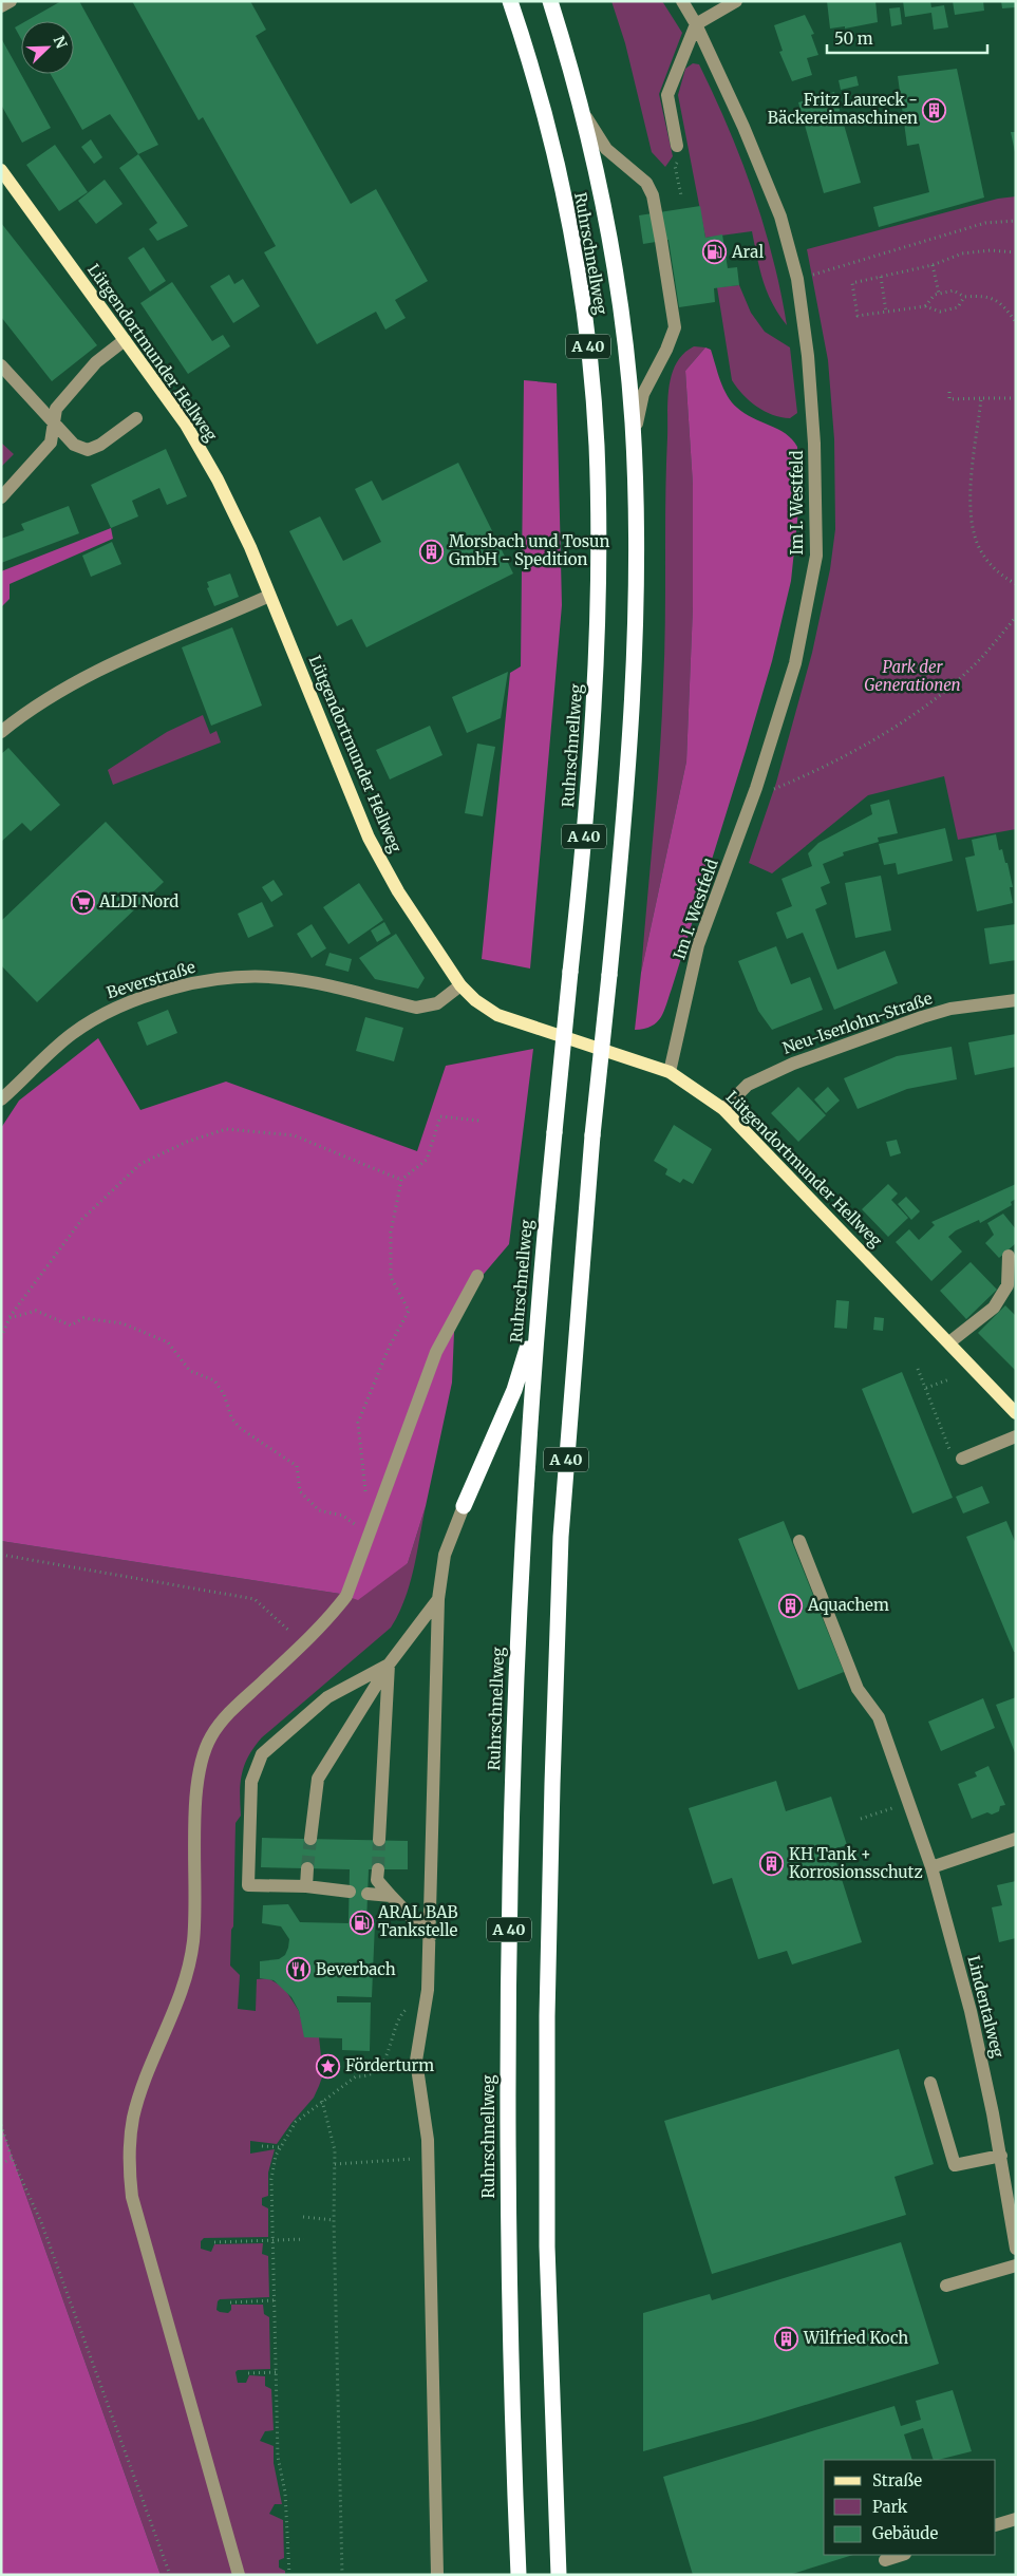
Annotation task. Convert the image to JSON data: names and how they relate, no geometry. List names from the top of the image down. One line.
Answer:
{"streets":{"highway":["Ruhrschnellweg","A 40"],"main road":["Lütgendortmunder Hellweg"],"street":["Im I. Westfeld","Beverstraße","Neu-Iserlohn-Straße","Lindentalweg"]},"crossings":[["Lütgendortmunder Hellweg","Im I. Westfeld"],["Lütgendortmunder Hellweg","Beverstraße"],["Lütgendortmunder Hellweg","Neu-Iserlohn-Straße"]],"parks":["Park der Generationen"],"places":{"building":["Fritz Laureck - Bäckereimaschinen","Morsbach und Tosun GmbH - Spedition","Aquachem","KH Tank + Korrosionsschutz","Wilfried Koch"],"fuel station":["Aral","ARAL BAB Tankstelle"],"supermarket":["ALDI Nord"],"restaurant":["Beverbach"],"place":["Förderturm"]},"legend":["Straße","Park","Gebäude"],"scale_bar":"50 m","north":"top right"}
